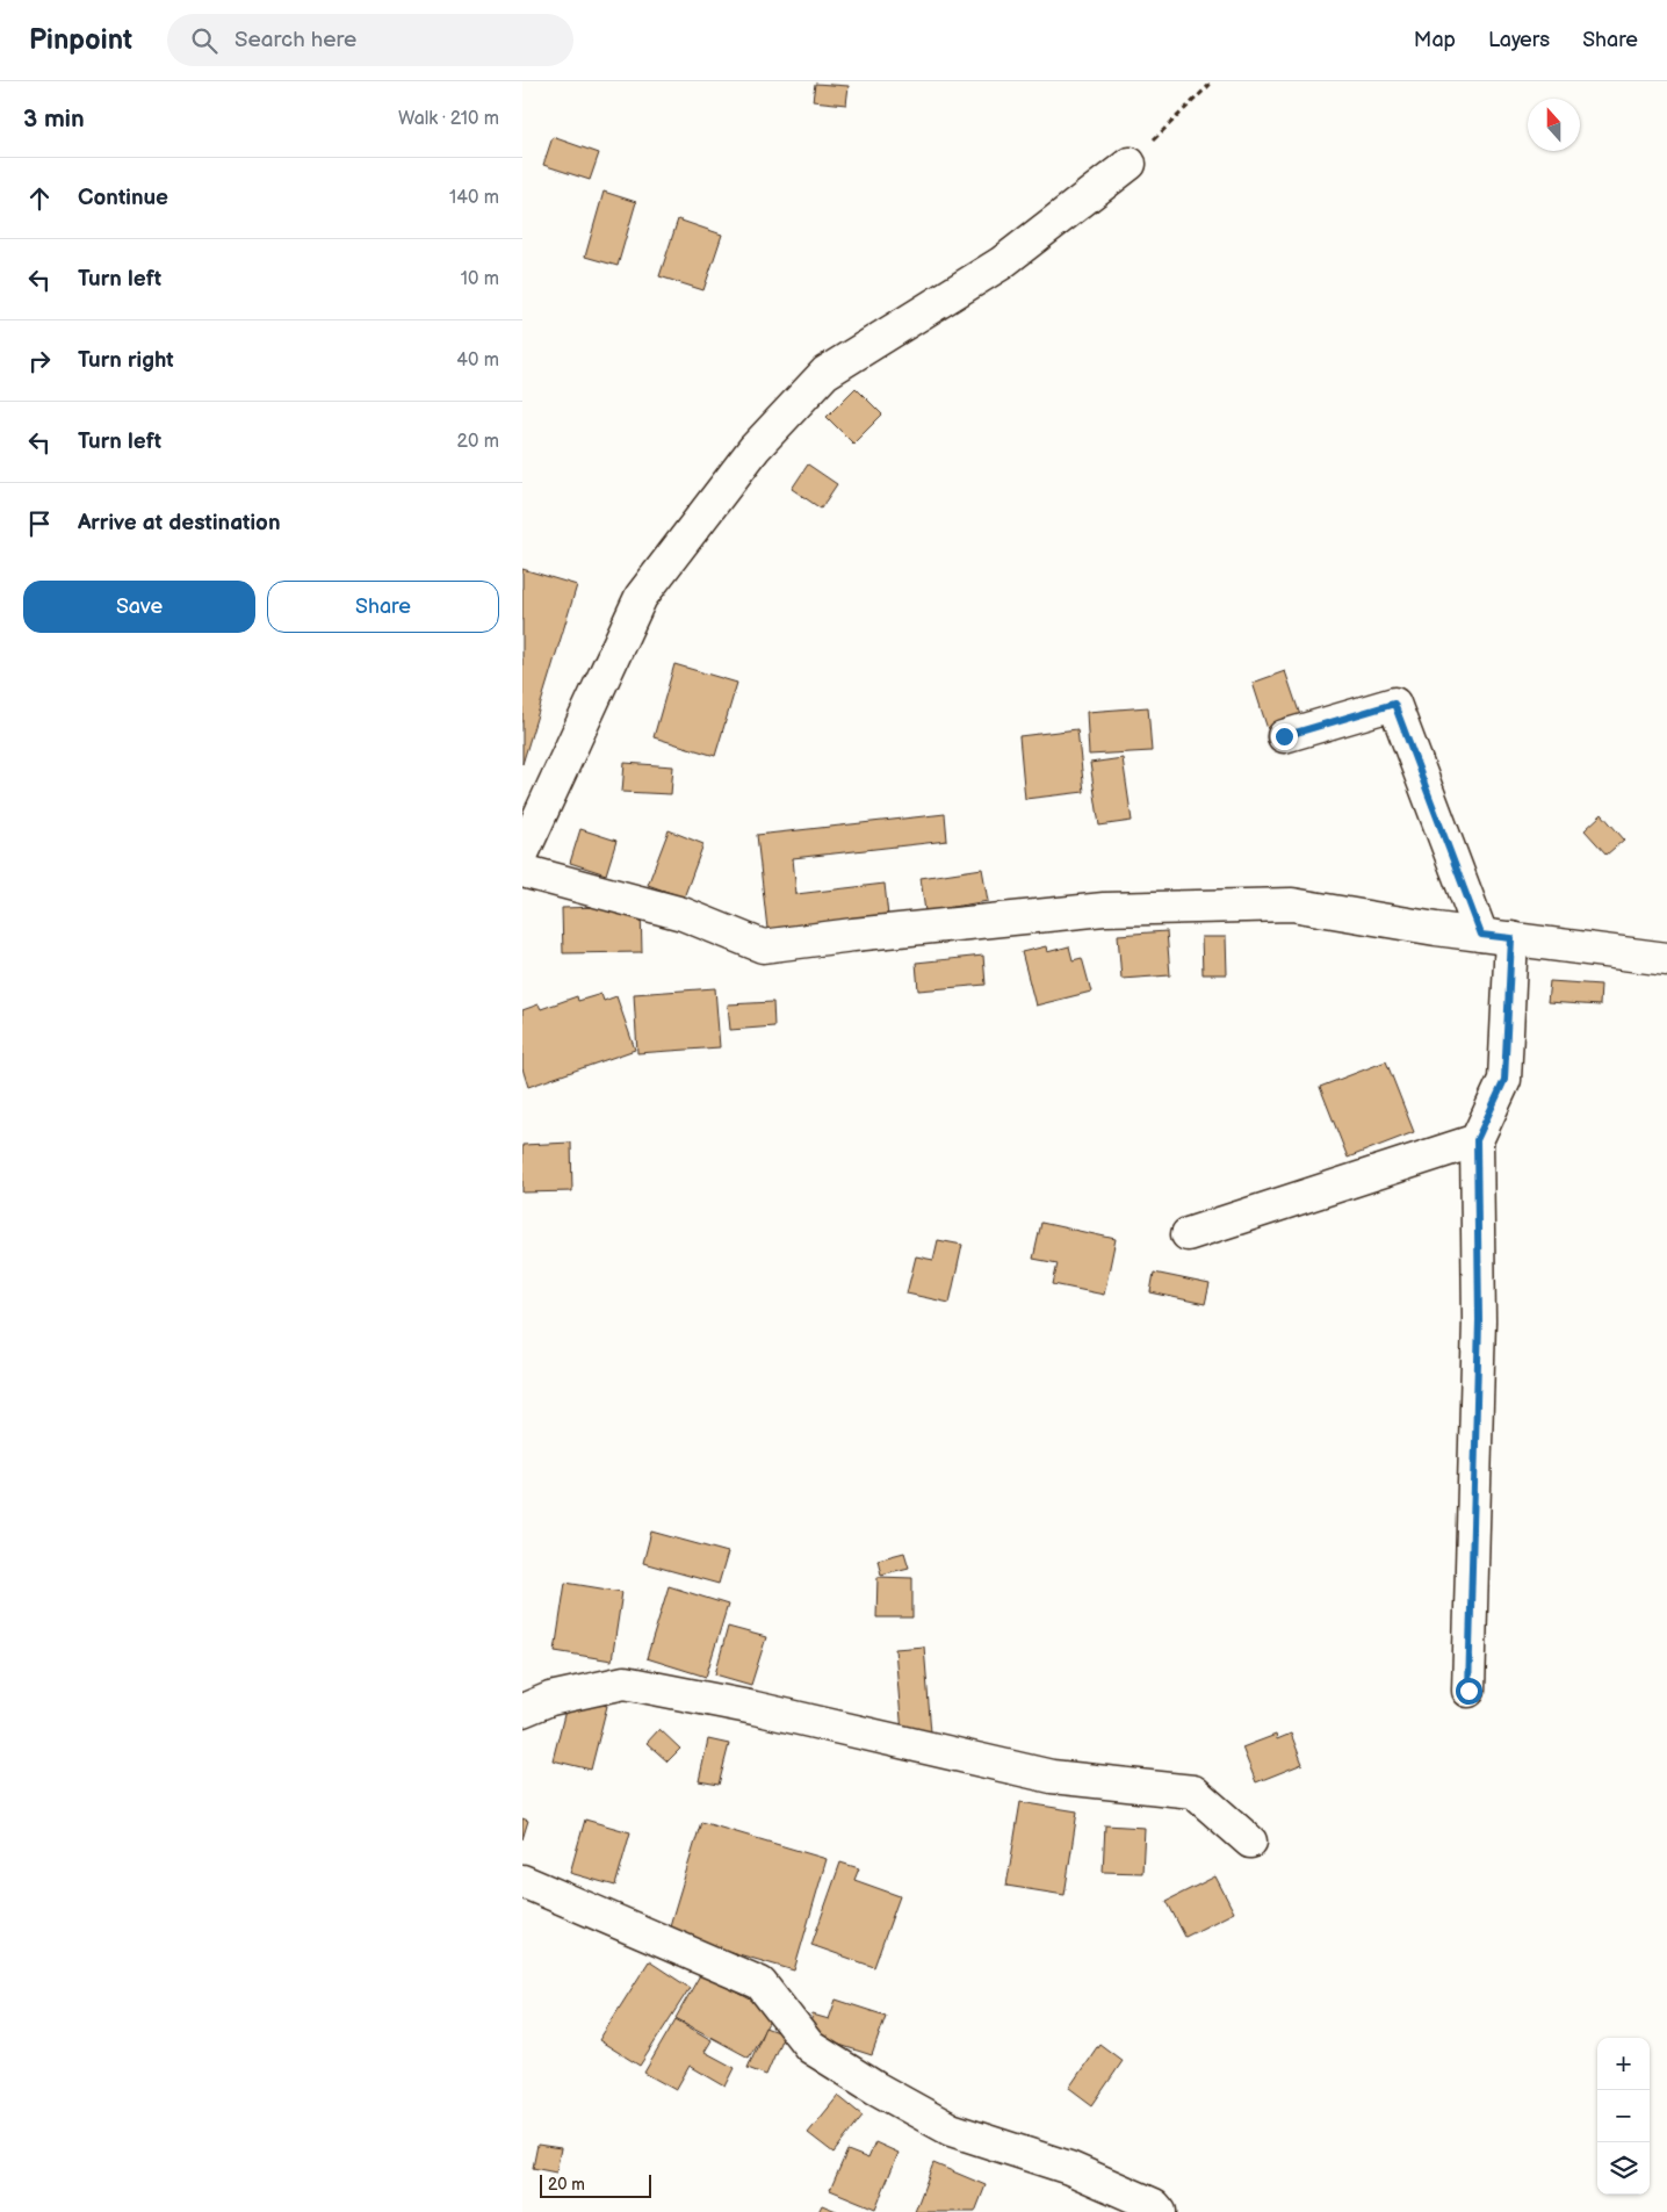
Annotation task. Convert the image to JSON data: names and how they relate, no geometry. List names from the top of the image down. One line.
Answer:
{"scale_bar":"20 m","north":"top","page":{"header":"Pinpoint","search":"Search here","nav":["Map","Layers","Share"],"heading":["3 min","Walk · 210 m"],"list":[["Continue","140 m"],["Turn left","10 m"],["Turn right","40 m"],["Turn left","20 m"],"Arrive at destination"],"buttons":["Save","Share"],"map_buttons":["+","−"],"scale":"20 m"}}
